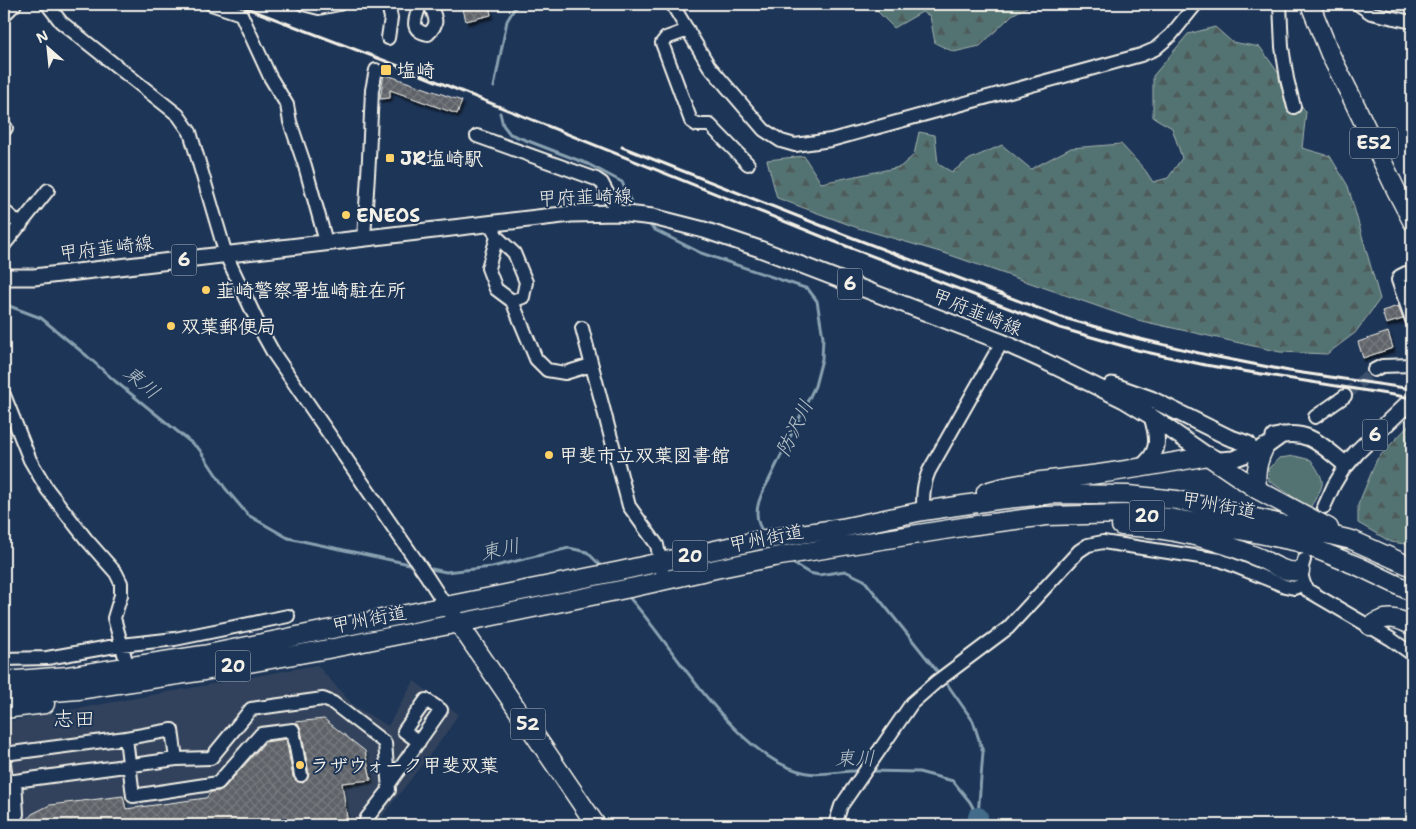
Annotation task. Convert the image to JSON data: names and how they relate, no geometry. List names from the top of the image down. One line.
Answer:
{"streets":{"highway":["E52","甲州街道","20","52"],"main road":["甲府韮崎線","6"]},"crossings":[["甲府韮崎線","6"],["甲州街道","20"],["甲州街道","52"]],"districts":["志田"],"water":["東川","防沢川"],"places":{"transit":["塩崎","JR塩崎駅"],"other":["ENEOS","韮崎警察署塩崎駐在所","双葉郵便局","甲斐市立双葉図書館","ラザウォーク甲斐双葉"]},"north":"top left"}
